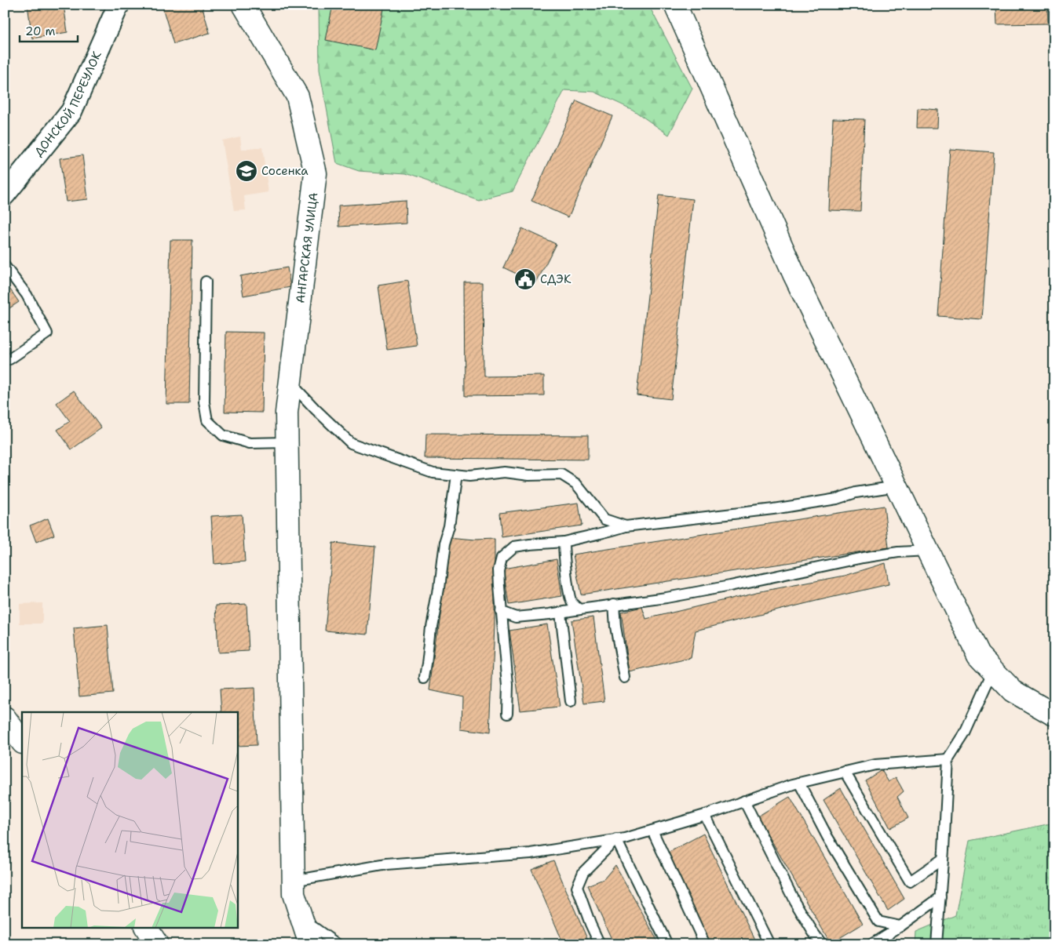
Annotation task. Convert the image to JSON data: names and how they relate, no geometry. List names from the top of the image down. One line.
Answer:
{"streets":{"street":["ДОНСКОЙ ПЕРЕУЛОК","АНГАРСКАЯ УЛИЦА"]},"places":{"school or university":["Сосенка"],"public building":["СДЭК"]},"scale_bar":"20 m"}
